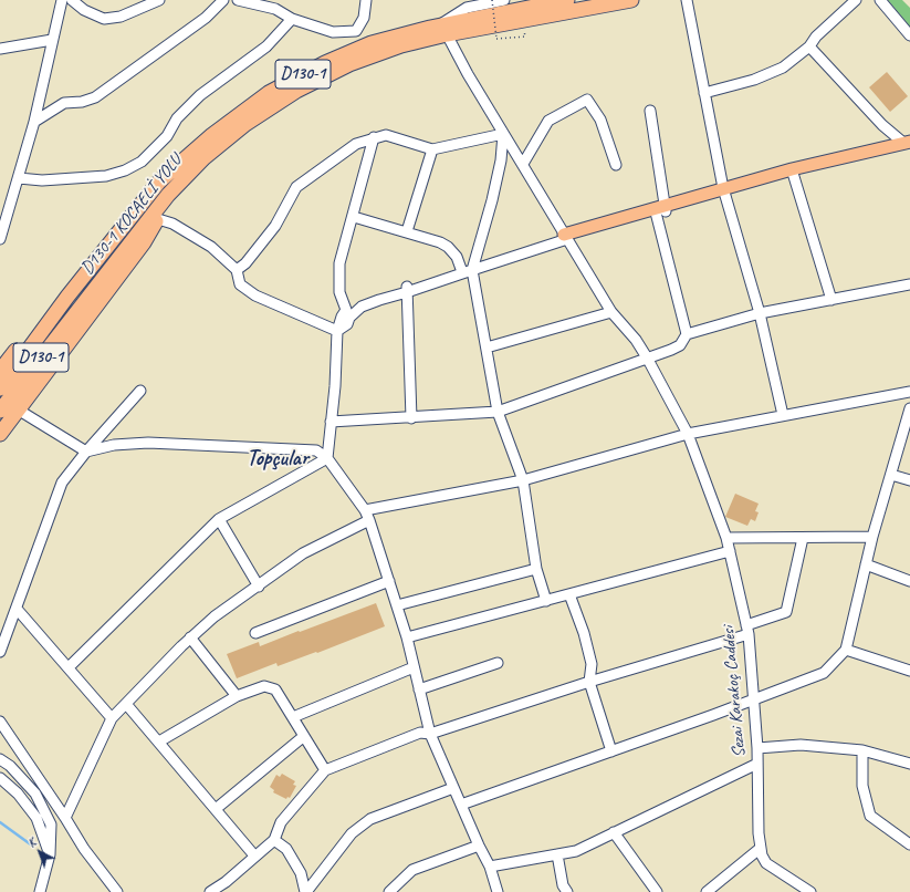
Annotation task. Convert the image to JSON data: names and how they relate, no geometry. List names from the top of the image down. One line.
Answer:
{"streets":{"highway":["D130-1","D130-1 KOCAELİ YOLU"],"street":["Sezai Karakoç Caddesi"]},"crossings":[["D130-1","D130-1 KOCAELİ YOLU"],["D130-1","Sezai Karakoç Caddesi"],["D130-1 KOCAELİ YOLU","Sezai Karakoç Caddesi"]],"districts":["Topçular"],"north":"top left"}
